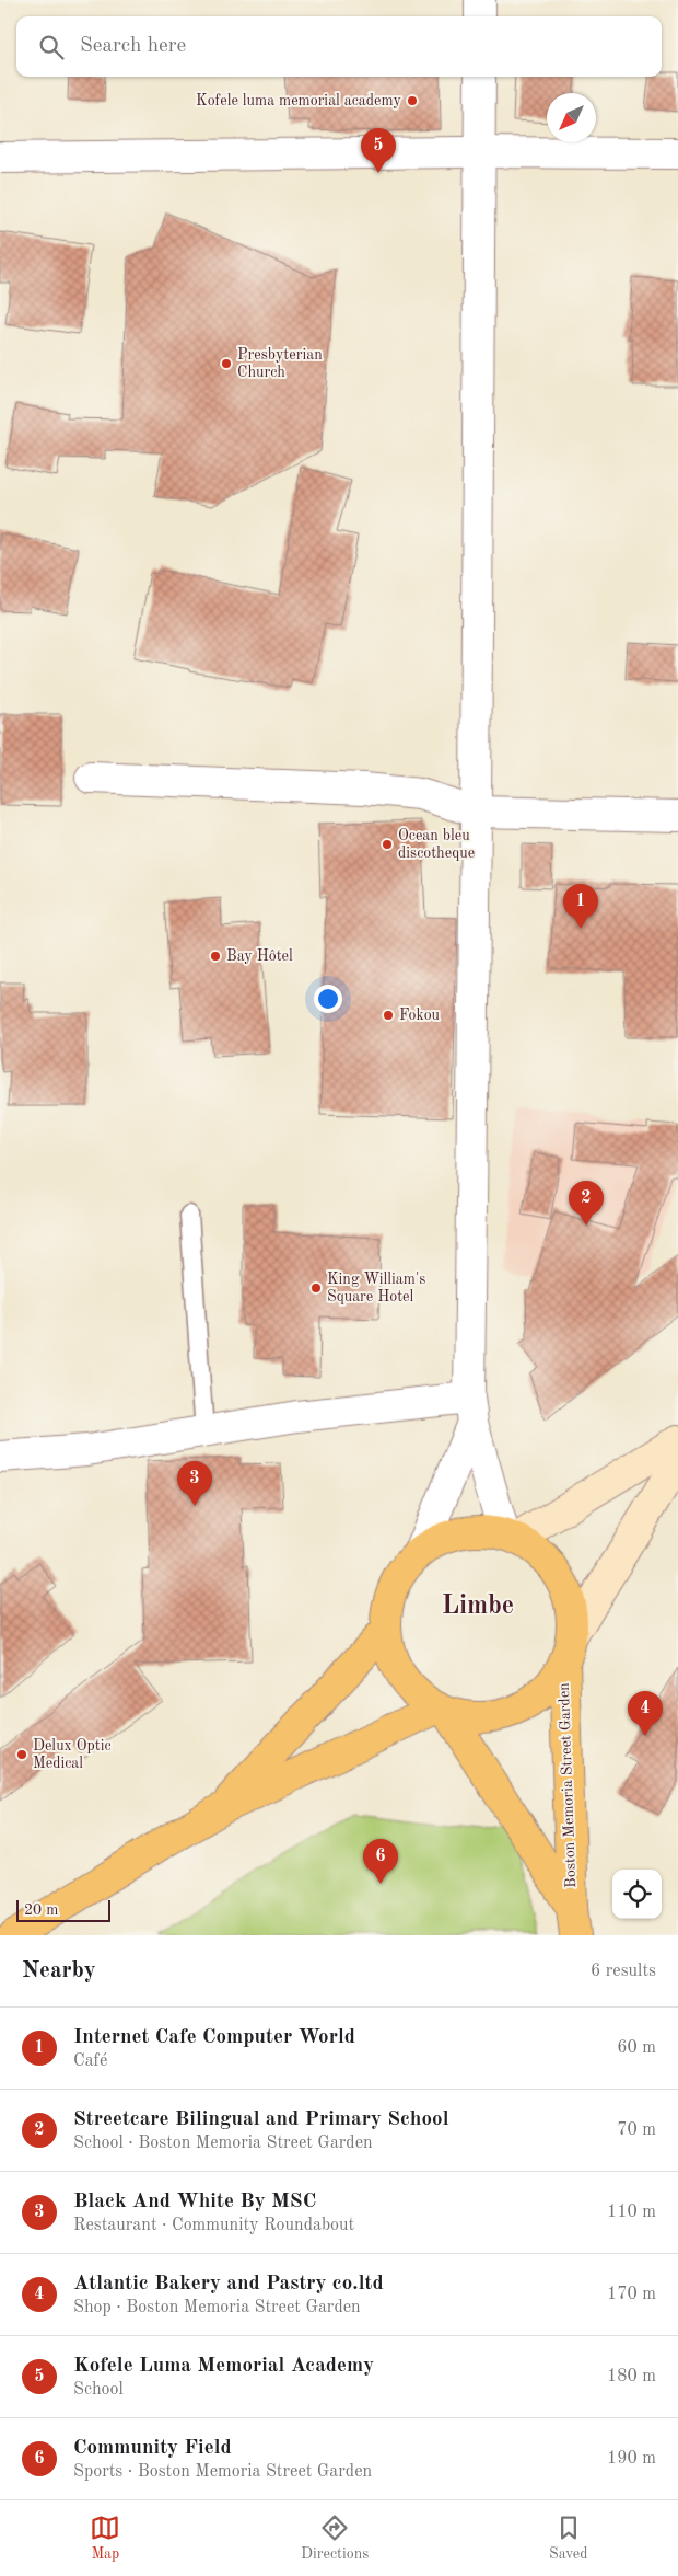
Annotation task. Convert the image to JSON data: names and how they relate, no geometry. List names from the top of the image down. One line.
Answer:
{"streets":{"highway":["Boston Memoria Street Garden"]},"districts":["Limbe"],"places":["Kofele luma memorial academy","Presbyterian Church","Ocean bleu discotheque","Bay Hôtel","Fokou","King William's Square Hotel","Delux Optic Medical"],"scale_bar":"20 m","north":"bottom left","page":{"search":"Search here","pins":["5","1","2","3","4","6"],"scale":"20 m","heading":["Nearby","6 results"],"list":[{"mark":"1","name":"Internet Cafe Computer World","note":"Café","value":"60 m"},{"mark":"2","name":"Streetcare Bilingual and Primary School","note":"School · Boston Memoria Street Garden","value":"70 m"},{"mark":"3","name":"Black And White By MSC","note":"Restaurant · Community Roundabout","value":"110 m"},{"mark":"4","name":"Atlantic Bakery and Pastry co.ltd","note":"Shop · Boston Memoria Street Garden","value":"170 m"},{"mark":"5","name":"Kofele Luma Memorial Academy","note":"School","value":"180 m"},{"mark":"6","name":"Community Field","note":"Sports · Boston Memoria Street Garden","value":"190 m"}],"nav":["Map","Directions","Saved"]}}
